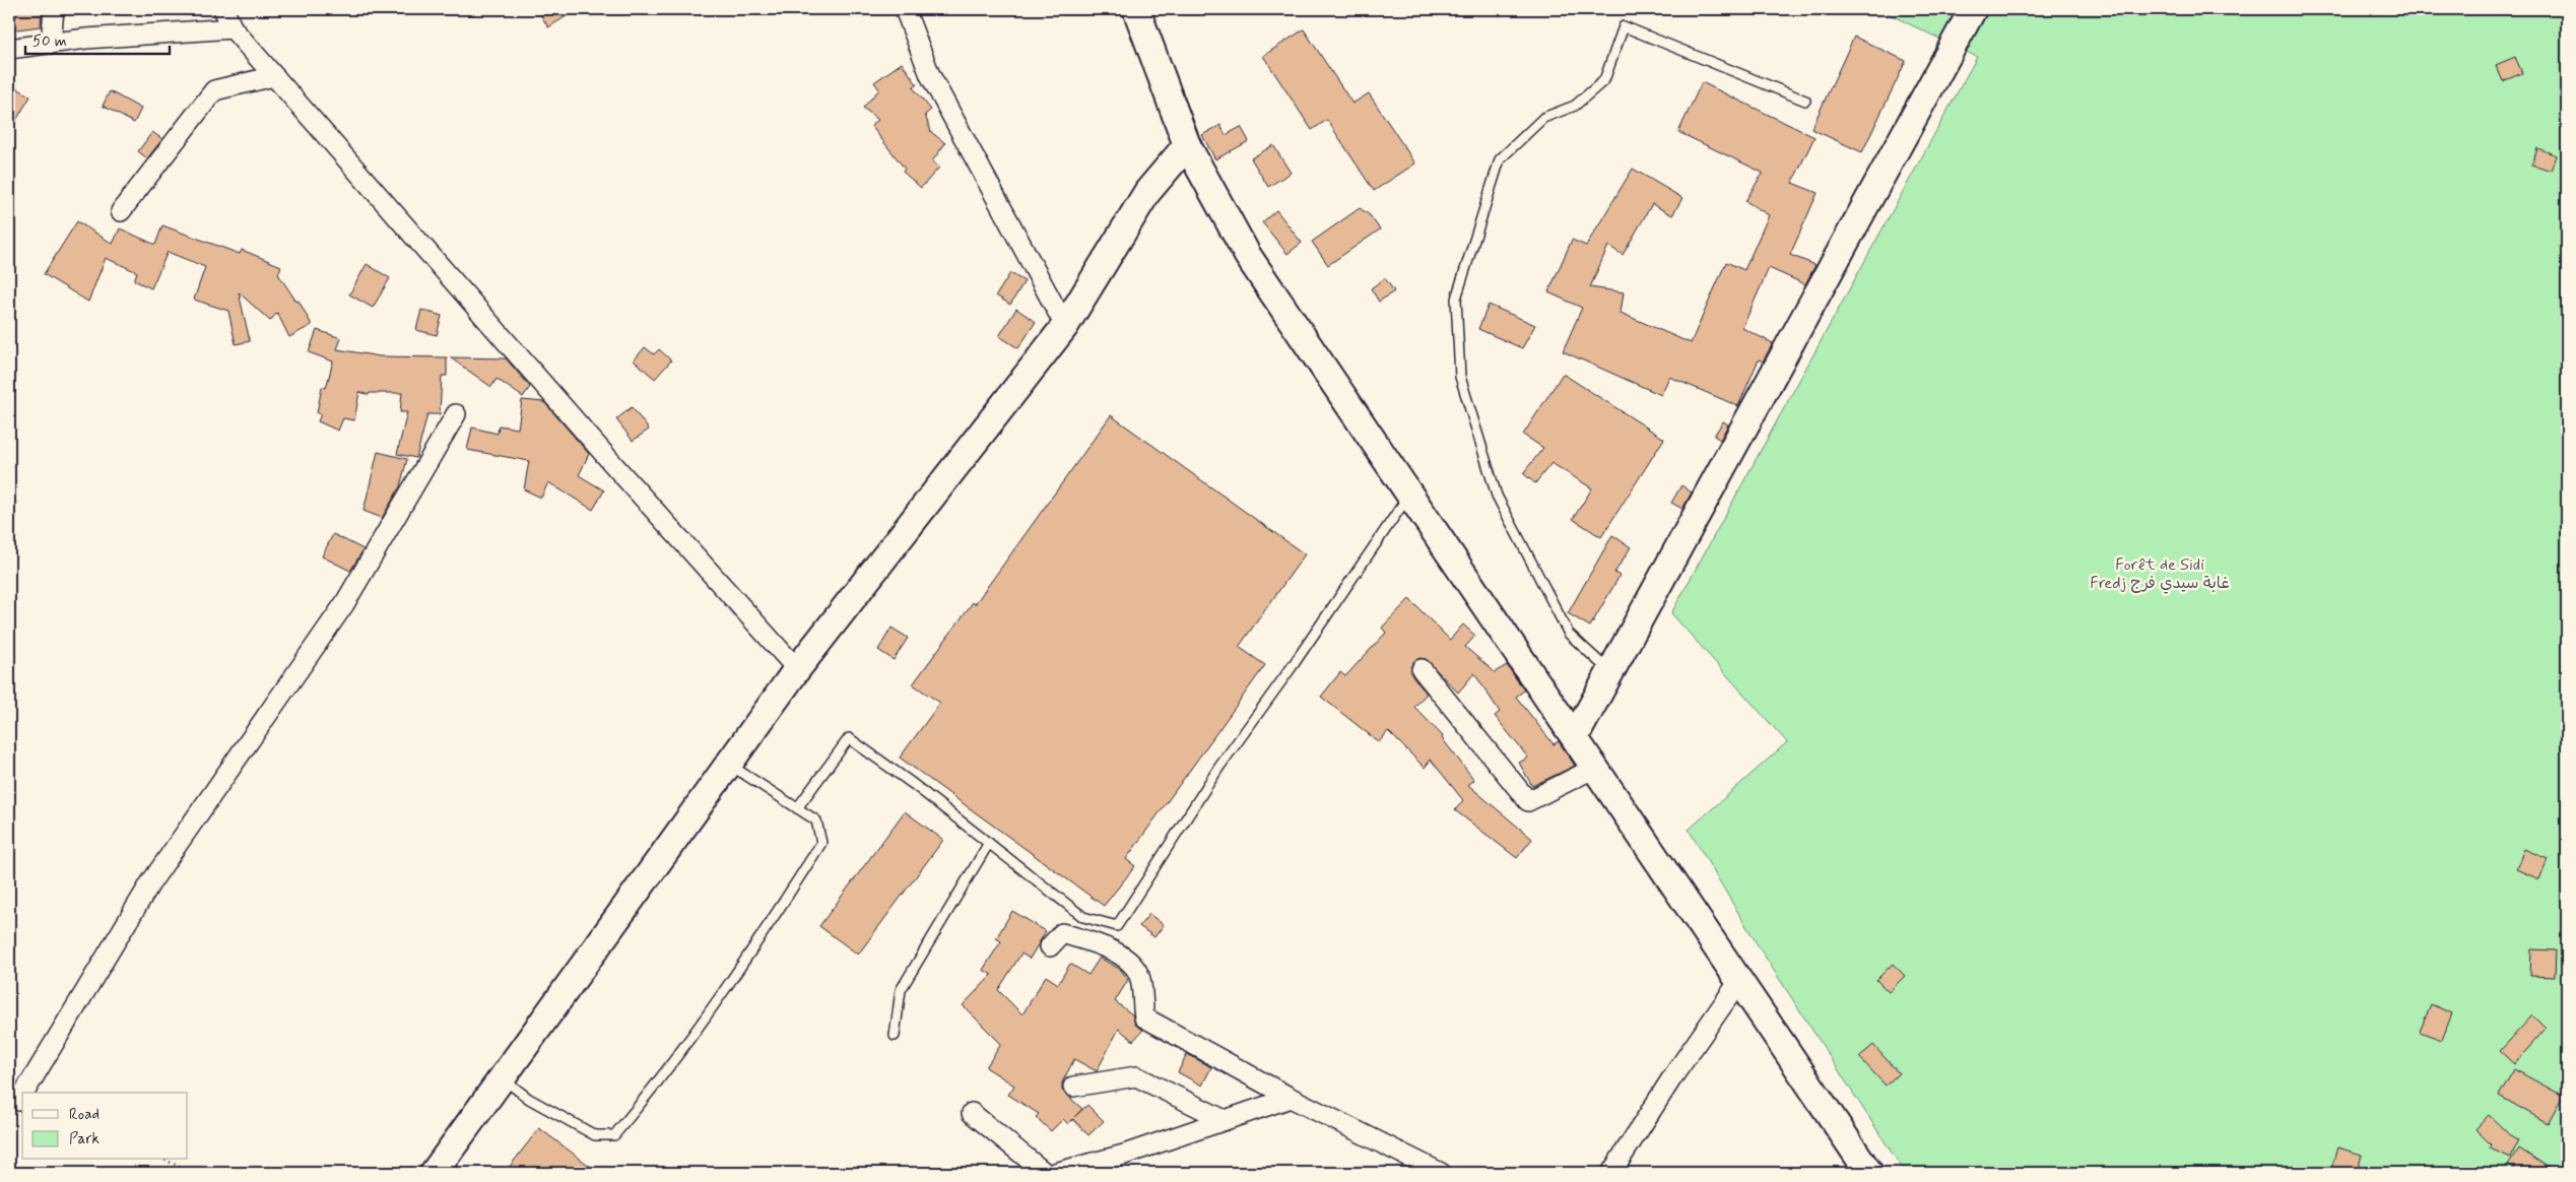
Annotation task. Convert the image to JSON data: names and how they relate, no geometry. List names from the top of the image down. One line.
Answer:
{"parks":["Forêt de Sidi Fredj غابة سيدي فرج"],"legend":["Road","Park"],"scale_bar":"50 m"}
